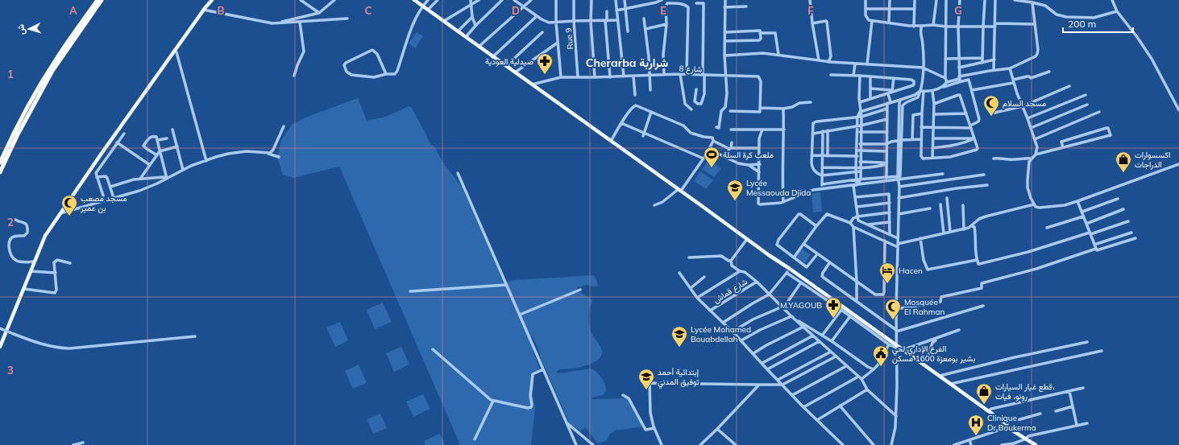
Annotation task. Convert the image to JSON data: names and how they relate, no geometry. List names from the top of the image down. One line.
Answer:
{"streets":{"street":["Rue 9","شارع 8","شارع قماش"]},"crossings":[["Rue 9","شارع 8"]],"districts":["Cherarba شراربة"],"places":{"pharmacy":["صيدلية العودية","M.YAGOUB"],"mosque":["مسجد السلام","مسجد مصعب بن عمير","Mosquée El Rahman"],"sports":["ملعب كرة السلة"],"shop":["اكسسوارات الدراجات","قطع غيار السيارات، رونو، فيات"],"school or university":["Lycée Messaouda Djida","Lycée Mohamed Bouabdellah","إبتدائية أحمد توفيق المدني"],"hotel":["Hacen"],"public building":["الفرع الإداري لحي بشير بومعزة 1600 مسكن"],"hospital":["Clinique Dr Boukerma"]},"scale_bar":"200 m","north":"left","grid":{"columns":["A","B","C","D","E","F","G"],"rows":["1","2","3"]}}
